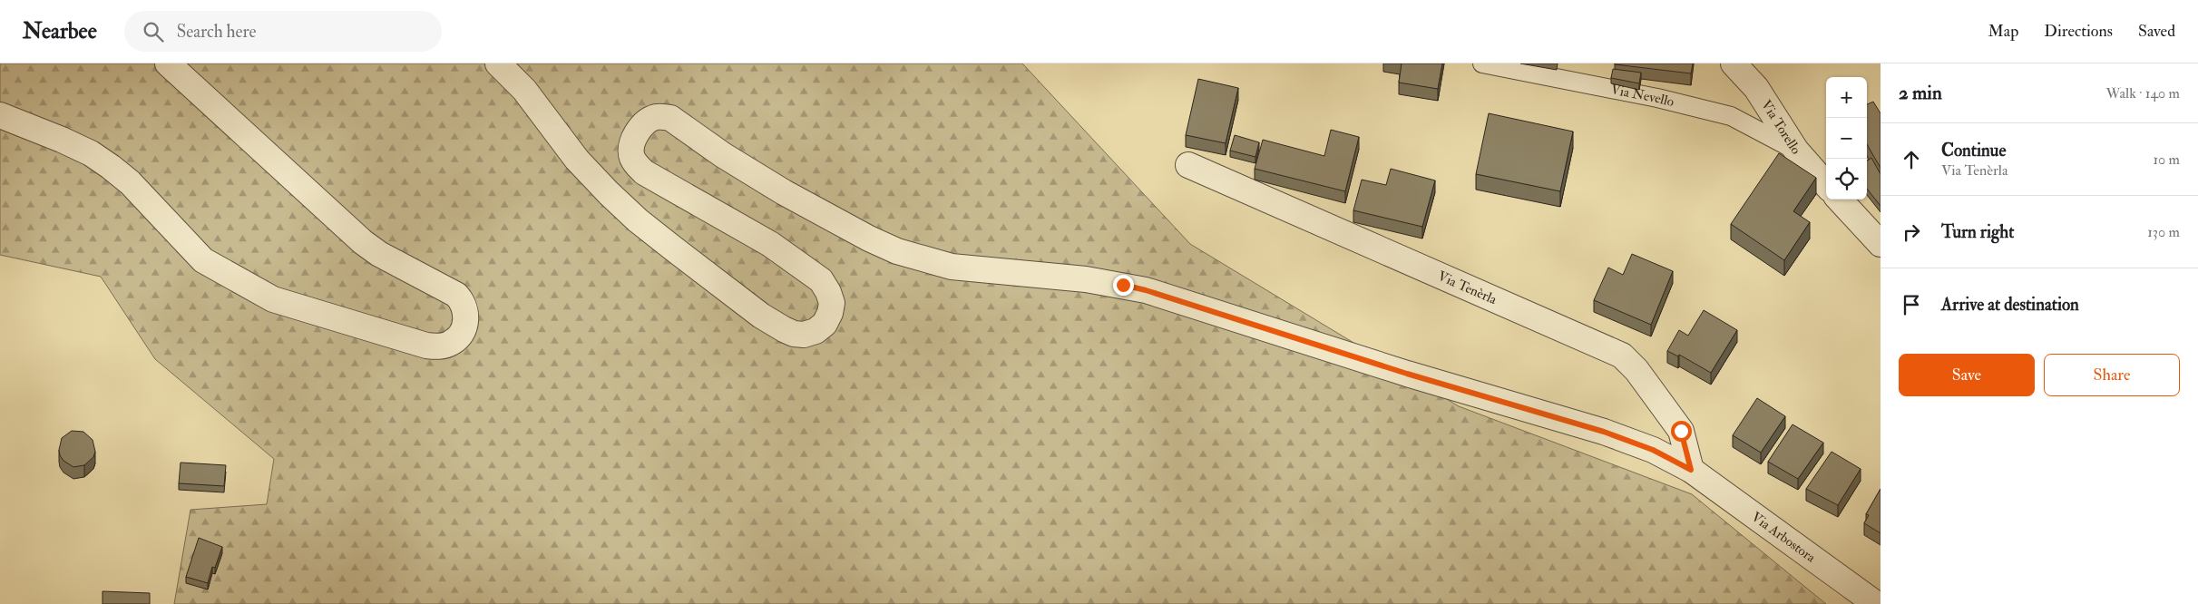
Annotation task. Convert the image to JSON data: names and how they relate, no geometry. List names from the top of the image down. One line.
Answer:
{"streets":{"street":["Via Torello","Via Tenèrla","Via Arbostora"],"lane":["Via Nevello"]},"crossings":[["Via Nevello","Via Torello"],["Via Tenèrla","Via Arbostora"]],"page":{"header":"Nearbee","search":"Search here","nav":["Map","Directions","Saved"],"heading":["2 min","Walk · 140 m"],"map_buttons":["+","−"],"list":[["Continue","Via Tenèrla","10 m"],["Turn right","130 m"],"Arrive at destination"],"buttons":["Save","Share"]}}
